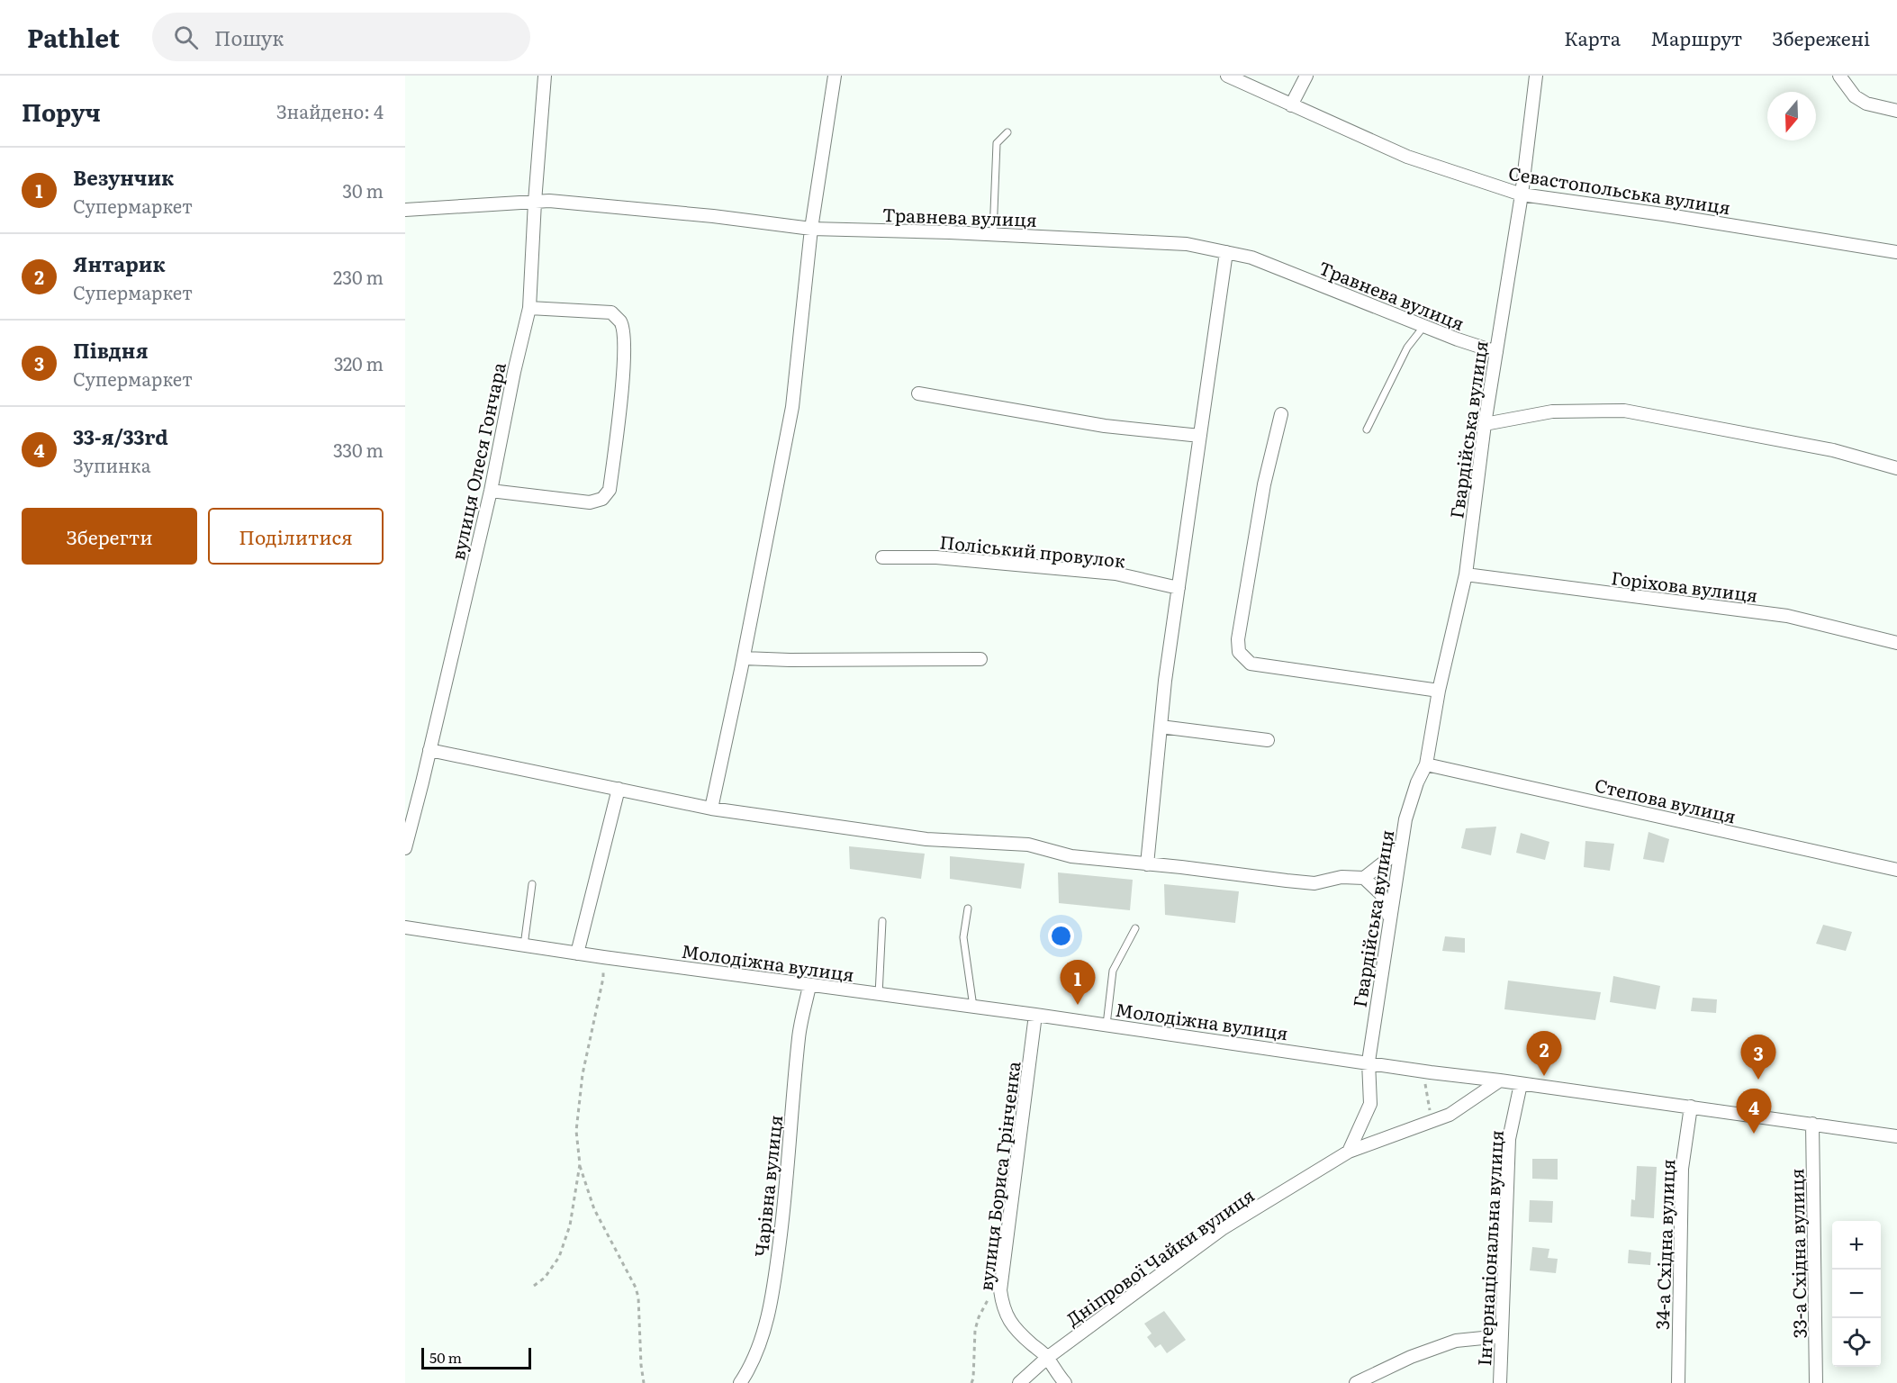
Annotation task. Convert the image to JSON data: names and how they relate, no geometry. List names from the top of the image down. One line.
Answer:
{"streets":{"street":["Севастопольська вулиця","Травнева вулиця","Гвардійська вулиця","вулиця Олеся Гончара","Поліський провулок","Горіхова вулиця","Степова вулиця","Молодіжна вулиця","вулиця Бориса Грінченка","Чарівна вулиця","34-а Східна вулиця","Інтернаціональна вулиця","33-а Східна вулиця","Дніпрової Чайки вулиця"]},"crossings":[["Севастопольська вулиця","Гвардійська вулиця"],["Травнева вулиця","Гвардійська вулиця"],["Травнева вулиця","вулиця Олеся Гончара"],["Гвардійська вулиця","Горіхова вулиця"],["Гвардійська вулиця","Степова вулиця"],["Гвардійська вулиця","Молодіжна вулиця"],["Гвардійська вулиця","Дніпрової Чайки вулиця"],["Молодіжна вулиця","вулиця Бориса Грінченка"],["Молодіжна вулиця","Чарівна вулиця"],["Молодіжна вулиця","34-а Східна вулиця"],["Молодіжна вулиця","Інтернаціональна вулиця"],["Молодіжна вулиця","33-а Східна вулиця"],["Молодіжна вулиця","Дніпрової Чайки вулиця"],["вулиця Бориса Грінченка","Дніпрової Чайки вулиця"]],"scale_bar":"50 m","north":"bottom","page":{"header":"Pathlet","search":"Пошук","nav":["Карта","Маршрут","Збережені"],"heading":["Поруч","Знайдено: 4"],"list":[{"mark":"1","name":"Везунчик","note":"Супермаркет","value":"30 m"},{"mark":"2","name":"Янтарик","note":"Супермаркет","value":"230 m"},{"mark":"3","name":"Півдня","note":"Супермаркет","value":"320 m"},{"mark":"4","name":"33-я/33rd","note":"Зупинка","value":"330 m"}],"buttons":["Зберегти","Поділитися"],"pins":["1","2","3","4"],"map_buttons":["+","−"],"scale":"50 m"}}
